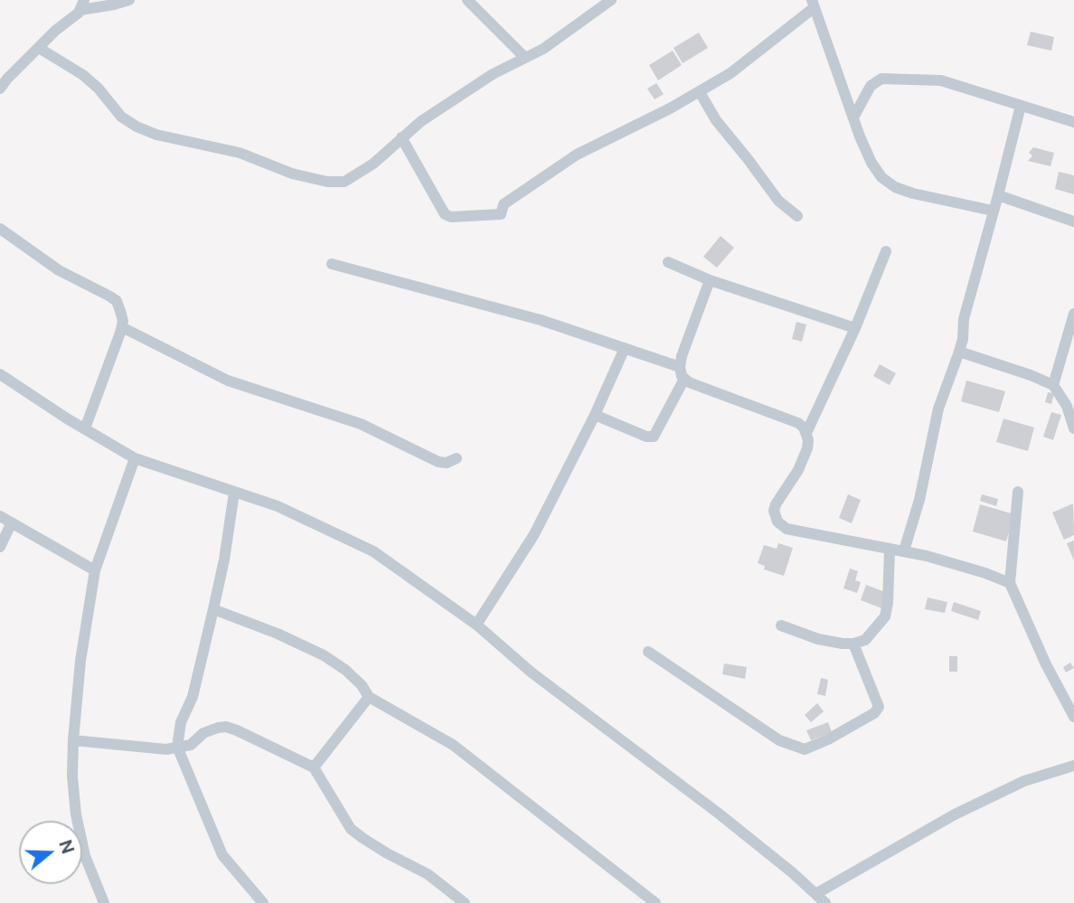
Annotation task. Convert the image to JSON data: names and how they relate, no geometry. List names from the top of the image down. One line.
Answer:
{"north":"right"}
